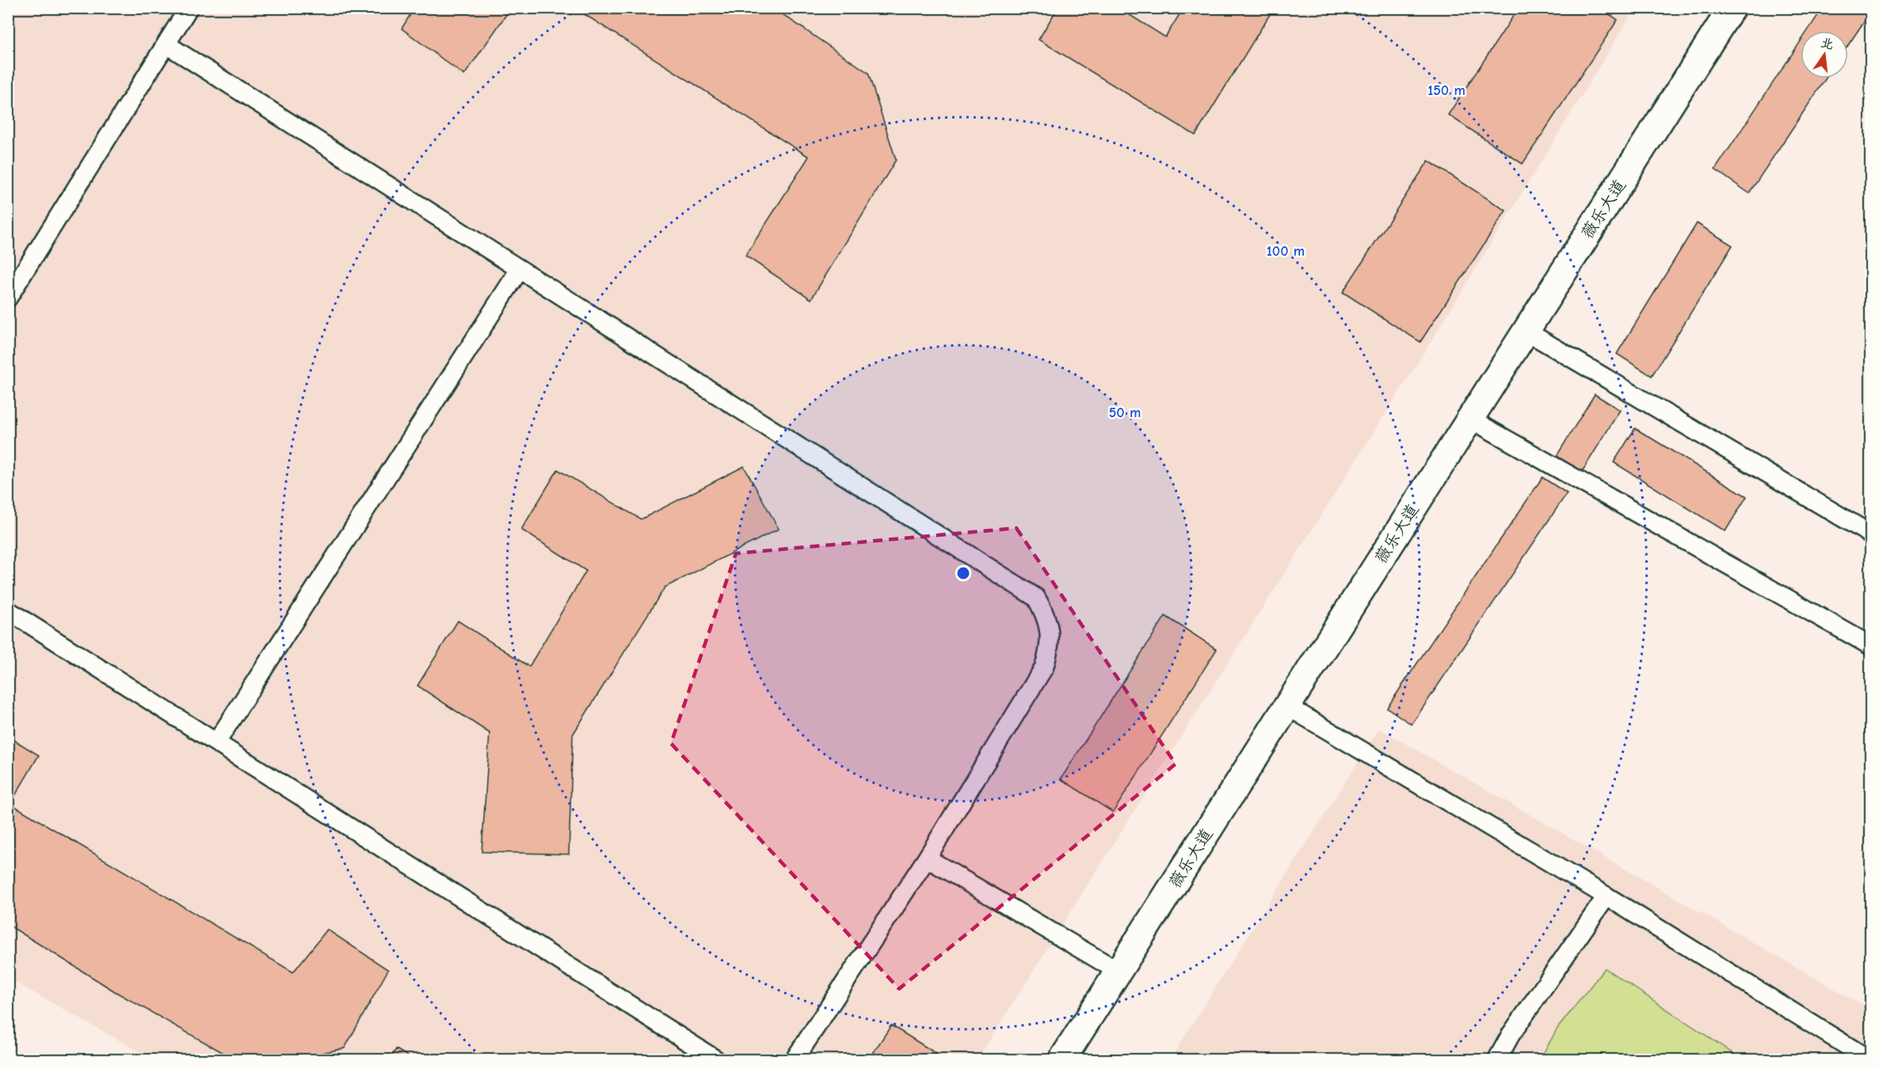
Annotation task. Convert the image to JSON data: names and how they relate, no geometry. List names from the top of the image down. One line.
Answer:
{"streets":{"main road":["薇乐大道"]},"north":"top","rings":["150 m","100 m","50 m"]}
